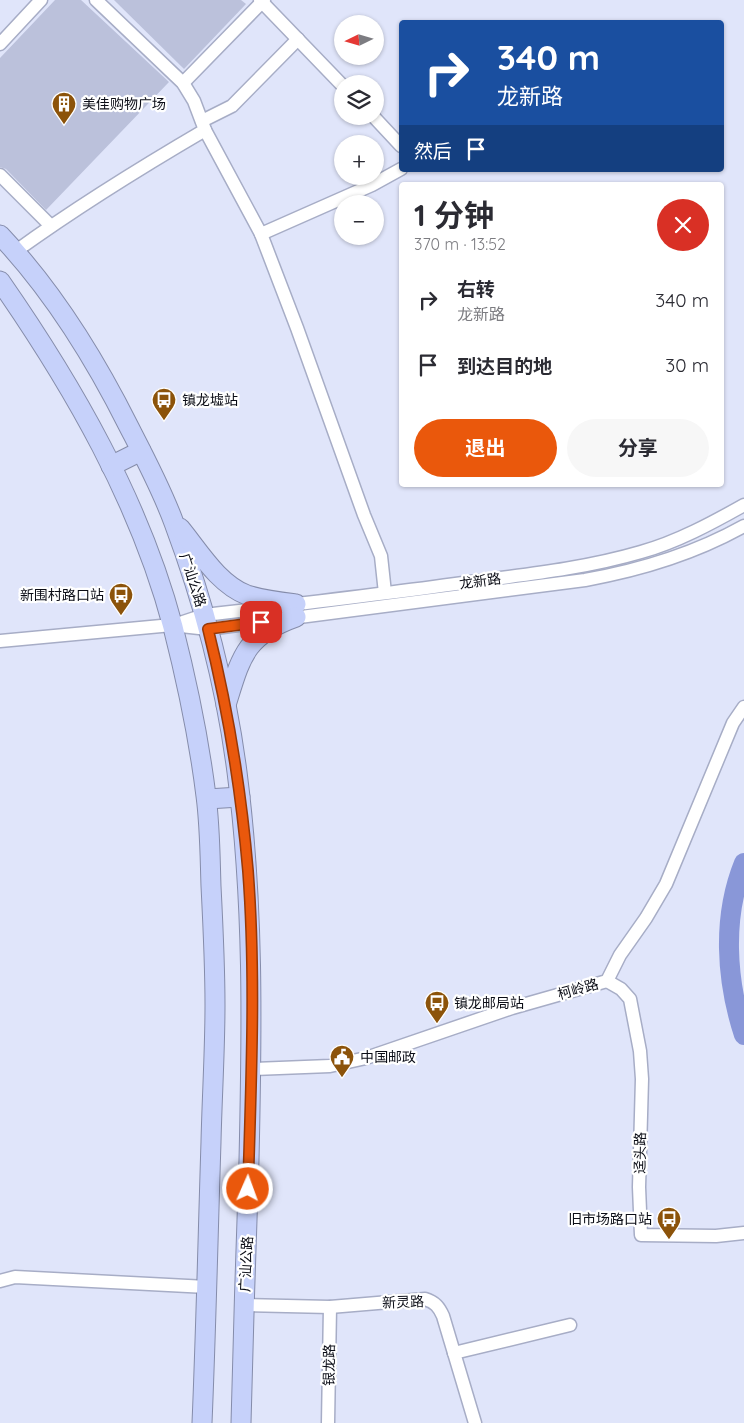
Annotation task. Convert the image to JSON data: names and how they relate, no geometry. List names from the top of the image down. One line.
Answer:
{"streets":{"highway":["广汕公路"],"street":["龙新路","柯岭路","迳头路","新灵路","银龙路"]},"crossings":[["广汕公路","龙新路"],["广汕公路","柯岭路"],["广汕公路","新灵路"],["柯岭路","迳头路"],["新灵路","银龙路"]],"places":{"building":["美佳购物广场"],"bus stop":["镇龙墟站","新围村路口站","镇龙邮局站","旧市场路口站"],"public building":["中国邮政"]},"north":"left","page":{"map_buttons":["+","−"],"turn":["340 m","龙新路"],"then":"然后","heading":["1 分钟","370 m · 13:52"],"list":[{"name":"右转","note":"龙新路","value":"340 m"},{"name":"到达目的地","value":"30 m"}],"buttons":["退出","分享"]}}
